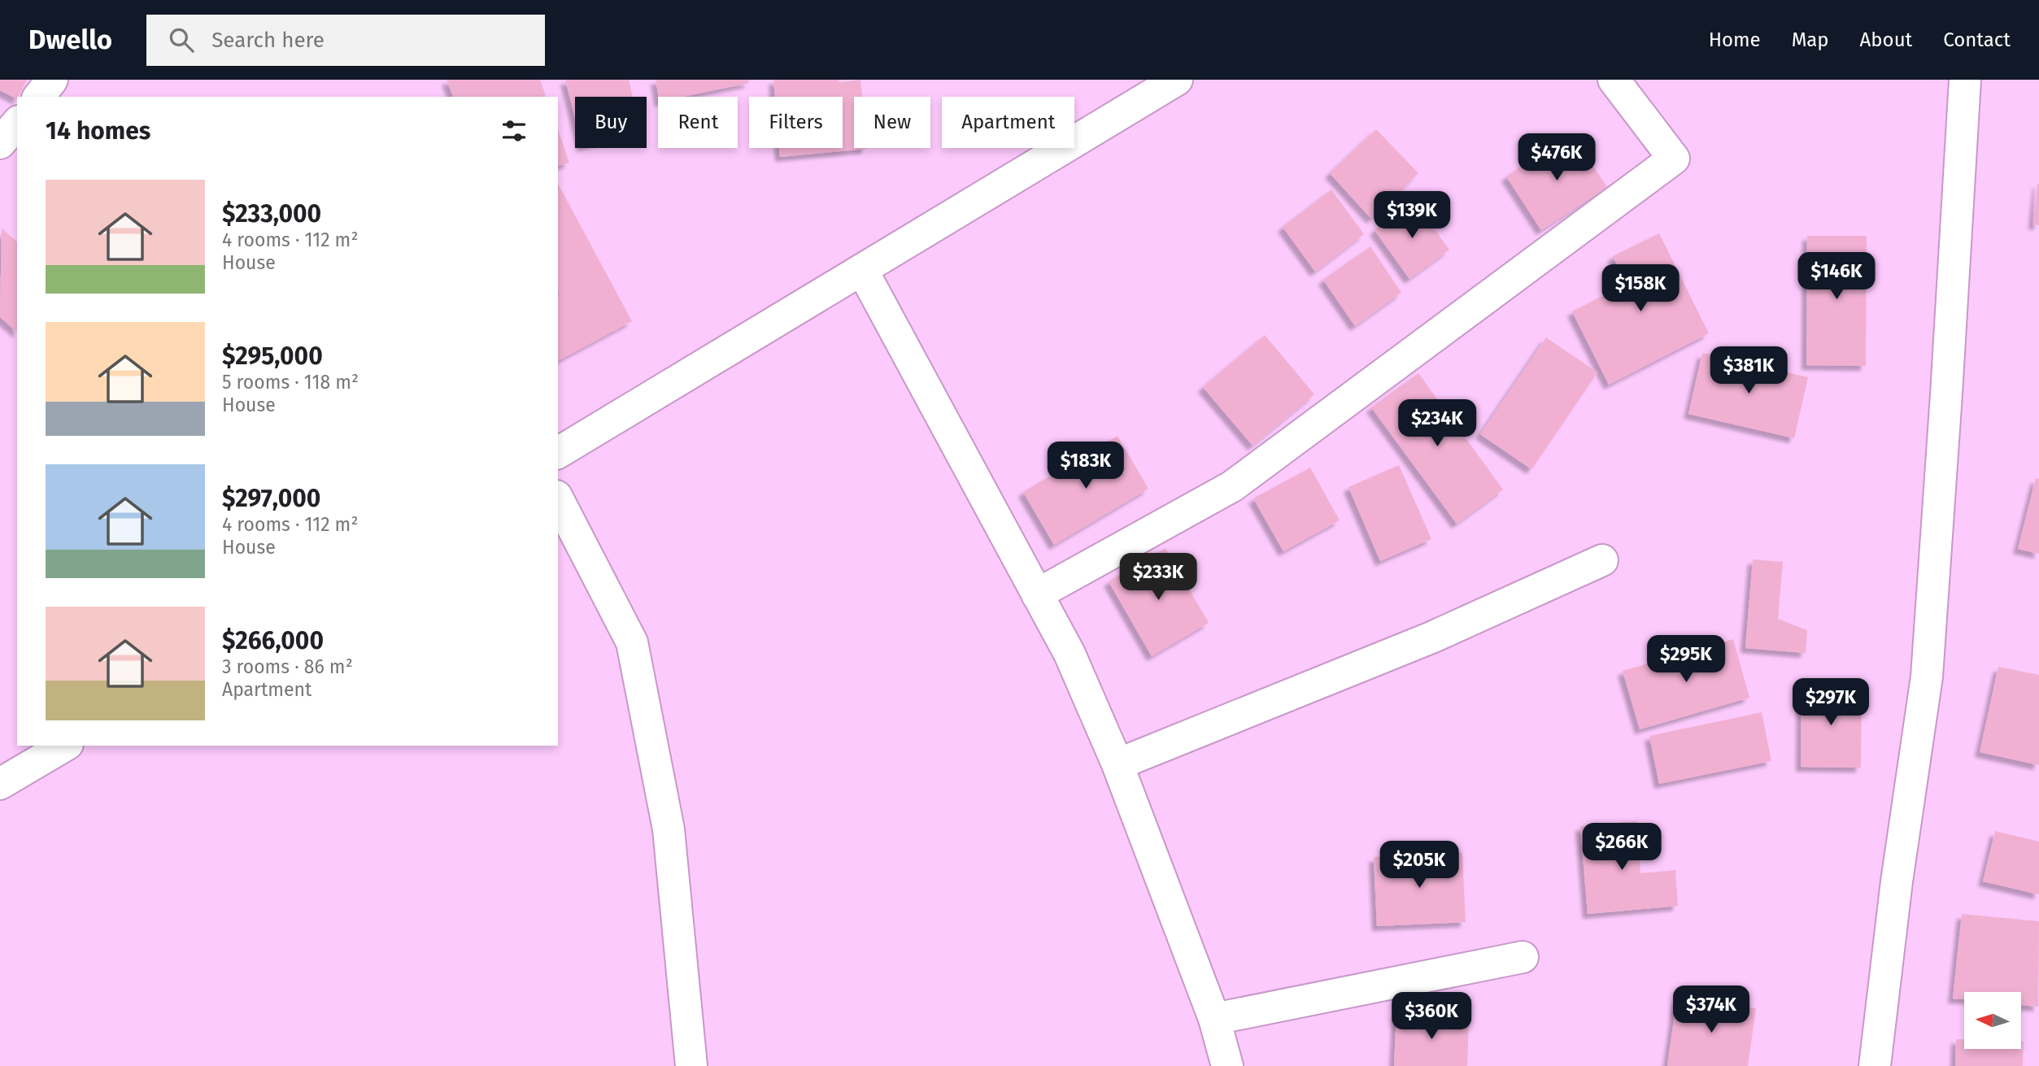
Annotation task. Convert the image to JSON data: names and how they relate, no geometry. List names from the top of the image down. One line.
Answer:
{"north":"left","page":{"header":"Dwello","search":"Search here","nav":["Home","Map","About","Contact"],"chip":["Buy","Rent","Filters","New","Apartment"],"heading":"14 homes","price":["$476K","$139K","$146K","$158K","$381K","$234K","$183K","$233K","$295K","$297K","$266K","$205K","$374K","$360K"],"list":[{"name":"$233,000","note":"4 rooms · 112 m² · House"},{"name":"$295,000","note":"5 rooms · 118 m² · House"},{"name":"$297,000","note":"4 rooms · 112 m² · House"},{"name":"$266,000","note":"3 rooms · 86 m² · Apartment"}]}}
